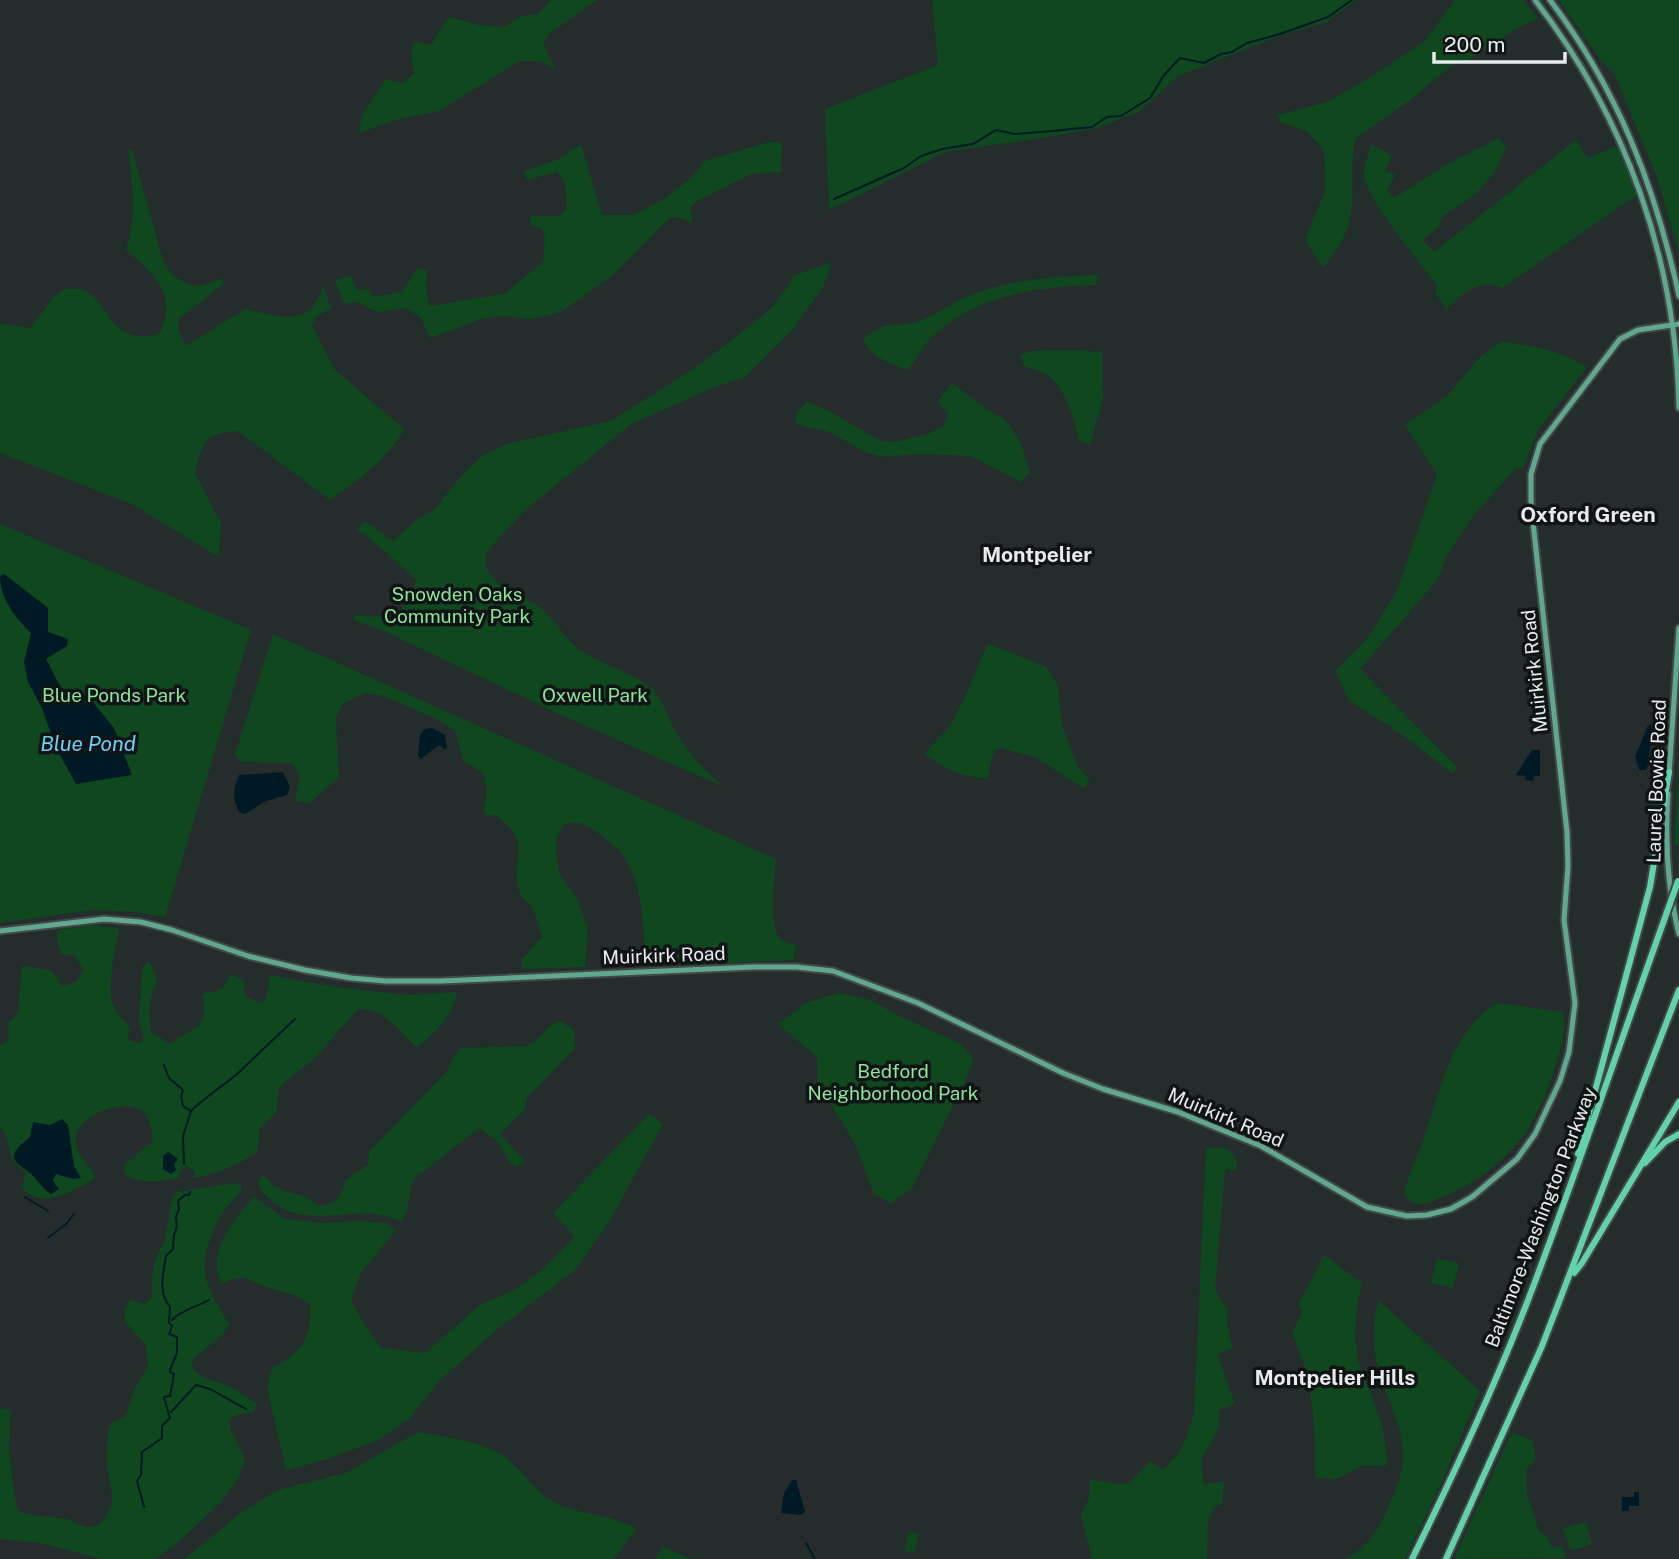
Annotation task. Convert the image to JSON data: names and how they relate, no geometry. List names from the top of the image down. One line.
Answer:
{"streets":{"highway":["Baltimore-Washington Parkway"],"main road":["Muirkirk Road","Laurel Bowie Road"]},"districts":["Oxford Green","Montpelier","Montpelier Hills"],"water":["Blue Pond"],"parks":["Snowden Oaks Community Park","Blue Ponds Park","Oxwell Park","Bedford Neighborhood Park"],"scale_bar":"200 m"}
